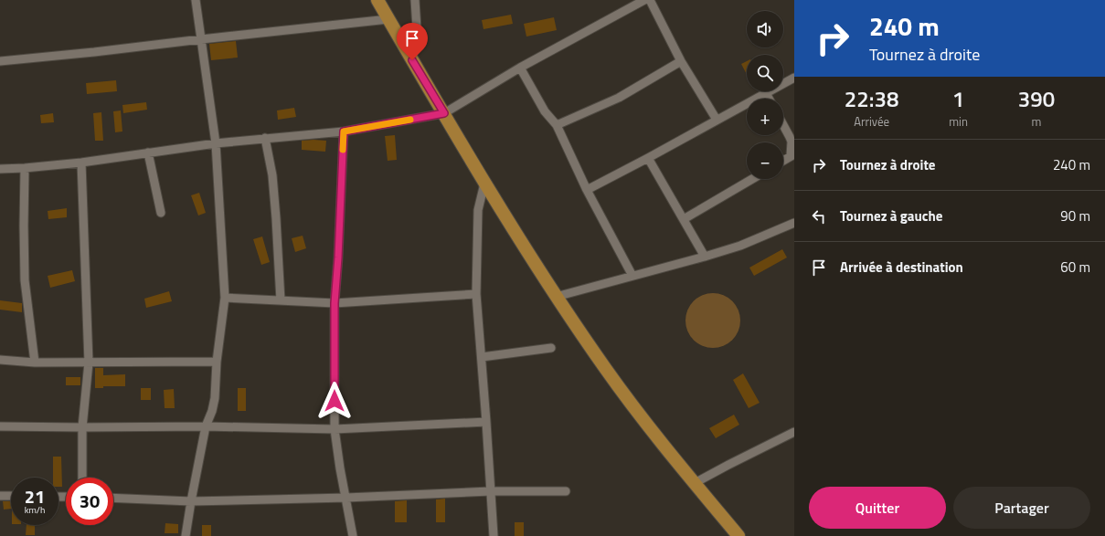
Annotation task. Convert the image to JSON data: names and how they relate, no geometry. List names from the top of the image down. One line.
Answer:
{"page":{"turn":["240 m","Tournez à droite"],"map_buttons":["+","−"],"eta":["22:38","Arrivée","1","min","390","m"],"list":[{"name":"Tournez à droite","value":"240 m"},{"name":"Tournez à gauche","value":"90 m"},{"name":"Arrivée à destination","value":"60 m"}],"speed":"21 km/h","limit":"30","buttons":["Quitter","Partager"]}}
